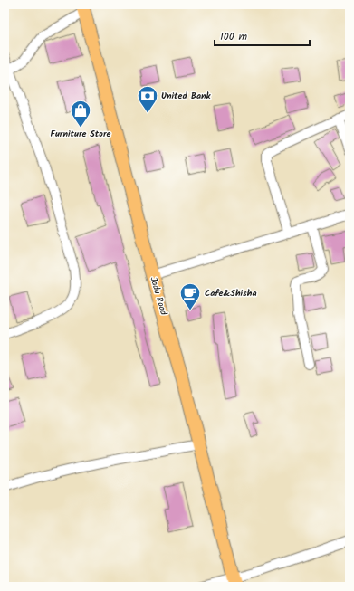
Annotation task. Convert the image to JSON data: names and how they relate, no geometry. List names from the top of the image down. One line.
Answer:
{"streets":{"highway":["Jadu Road"]},"places":{"bank":["United Bank"],"shop":["Furniture Store"],"cafe":["Cafe&Shisha"]},"scale_bar":"100 m"}
